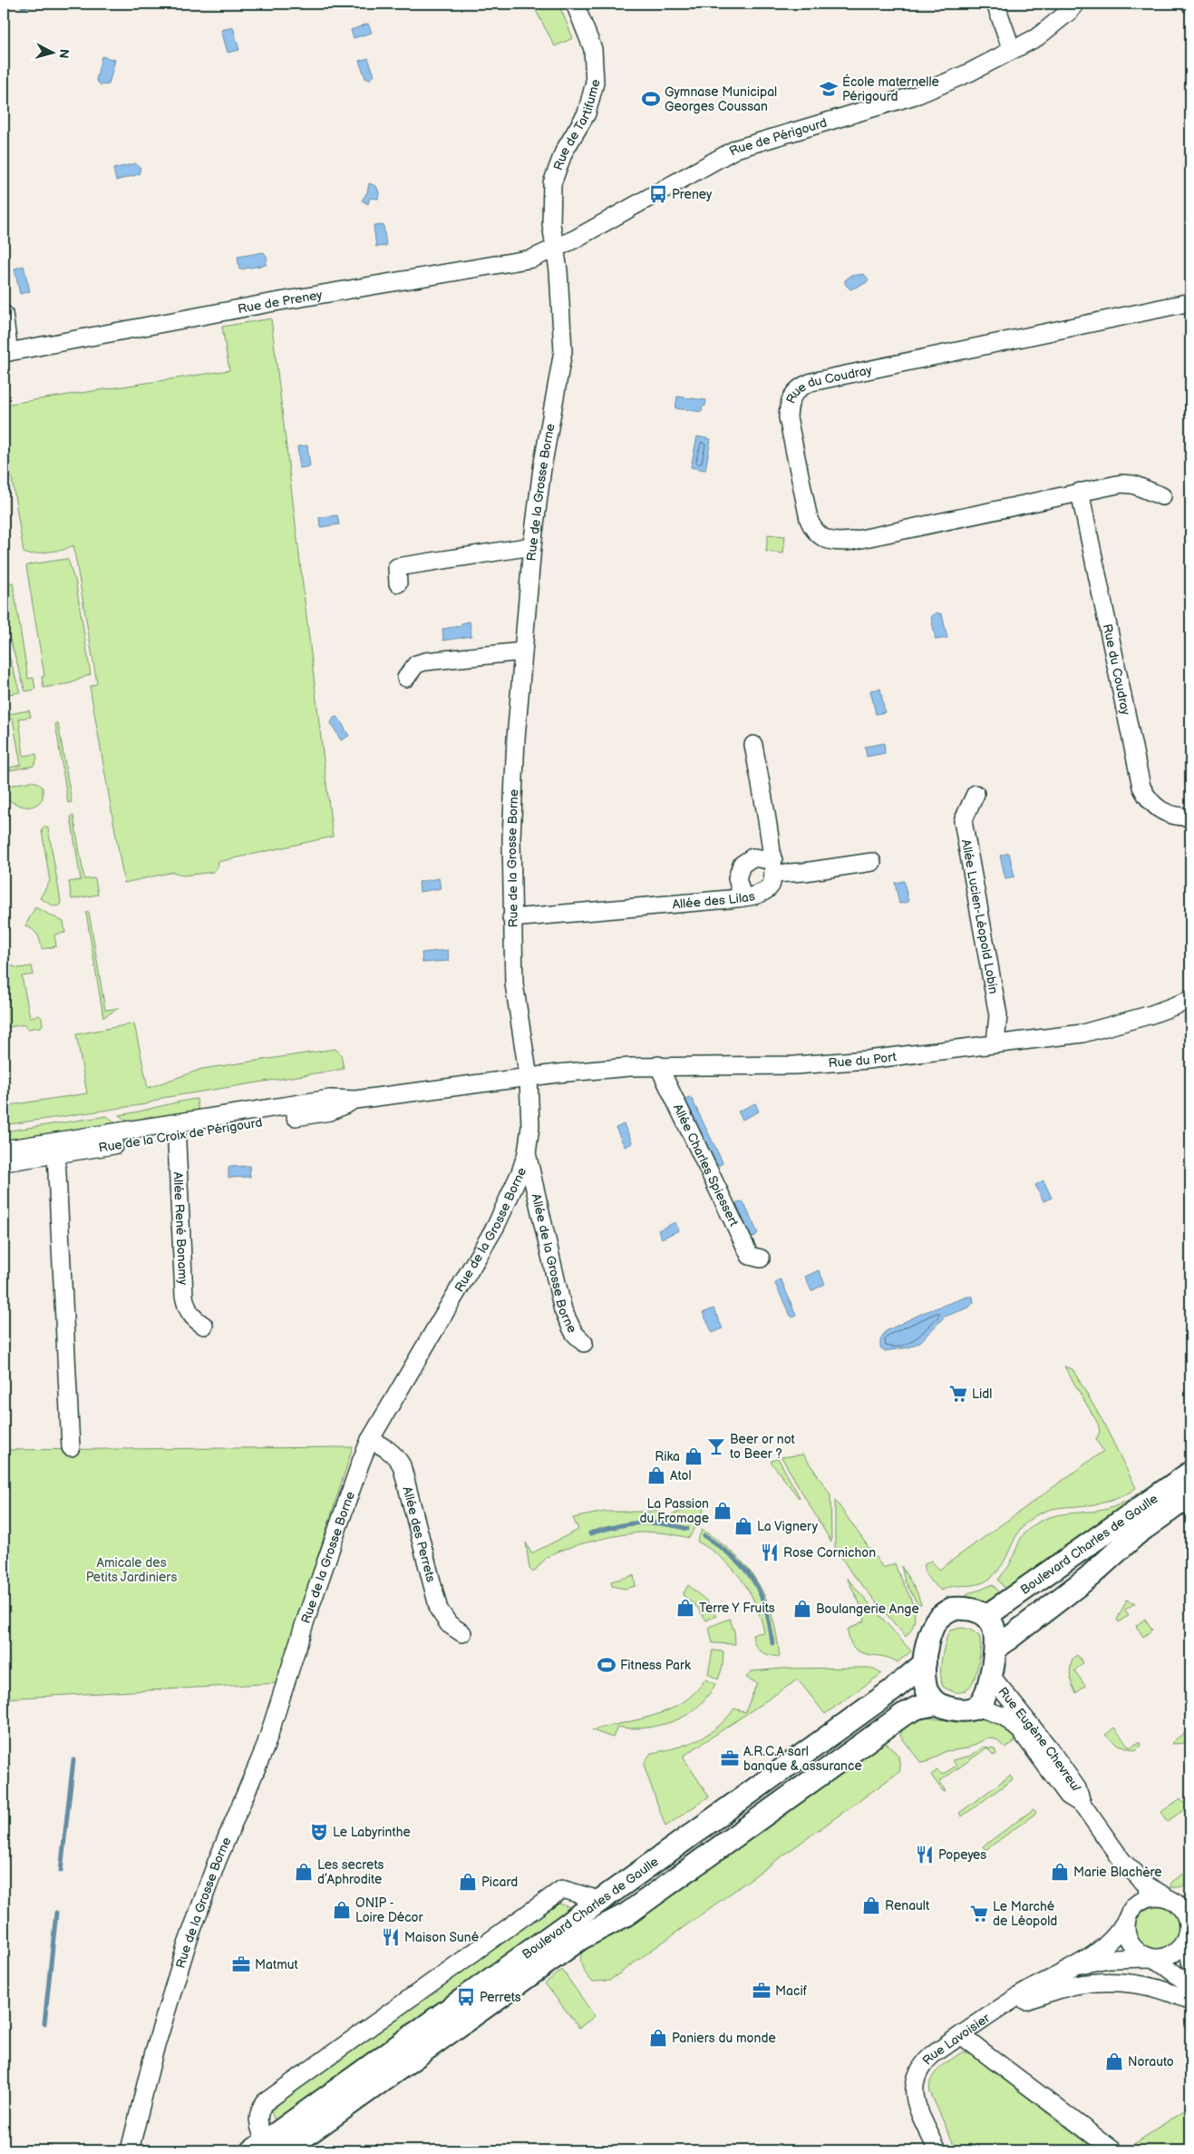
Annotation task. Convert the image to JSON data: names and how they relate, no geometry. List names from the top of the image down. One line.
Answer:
{"streets":{"main road":["Boulevard Charles de Gaulle"],"street":["Rue de Tartifume","Rue de Périgourd","Rue de Preney","Rue du Coudray","Rue de la Grosse Borne","Allée des Lilas","Allée Lucien-Léopold Lobin","Rue du Port","Rue de la Croix de Périgourd","Allée Charles Spiessert","Allée René Bonamy","Allée de la Grosse Borne","Allée des Perrets","Rue Eugène Chevreul","Rue Lavoisier"]},"crossings":[["Rue de Tartifume","Rue de Périgourd"],["Rue de Tartifume","Rue de Preney"],["Rue de Tartifume","Rue de la Grosse Borne"],["Rue de Périgourd","Rue de Preney"],["Rue de Périgourd","Rue de la Grosse Borne"],["Rue de Preney","Rue de la Grosse Borne"],["Rue de la Grosse Borne","Allée des Lilas"],["Rue de la Grosse Borne","Rue du Port"],["Rue de la Grosse Borne","Rue de la Croix de Périgourd"],["Rue de la Grosse Borne","Allée de la Grosse Borne"],["Rue de la Grosse Borne","Allée des Perrets"],["Allée Lucien-Léopold Lobin","Rue du Port"],["Rue du Port","Rue de la Croix de Périgourd"],["Rue du Port","Allée Charles Spiessert"],["Rue de la Croix de Périgourd","Allée René Bonamy"],["Boulevard Charles de Gaulle","Rue Eugène Chevreul"],["Rue Eugène Chevreul","Rue Lavoisier"]],"parks":["Amicale des Petits Jardiniers"],"places":{"school or university":["École maternelle Périgourd"],"sports":["Gymnase Municipal Georges Coussan","Fitness Park"],"bus stop":["Preney","Perrets"],"supermarket":["Lidl","Le Marché de Léopold"],"bar":["Beer or not to Beer ?"],"shop":["Rika","Atol","La Passion du Fromage","La Vignery","Terre Y Fruits","Boulangerie Ange","Les secrets d’Aphrodite","Marie Blachère","Picard","Renault","ONIP - Loire Décor","Paniers du monde","Norauto"],"restaurant":["Rose Cornichon","Popeyes","Maison Suné"],"office":["A.R.C.A sarl banque & assurance","Matmut","Macif"],"theatre":["Le Labyrinthe"]},"north":"right"}
